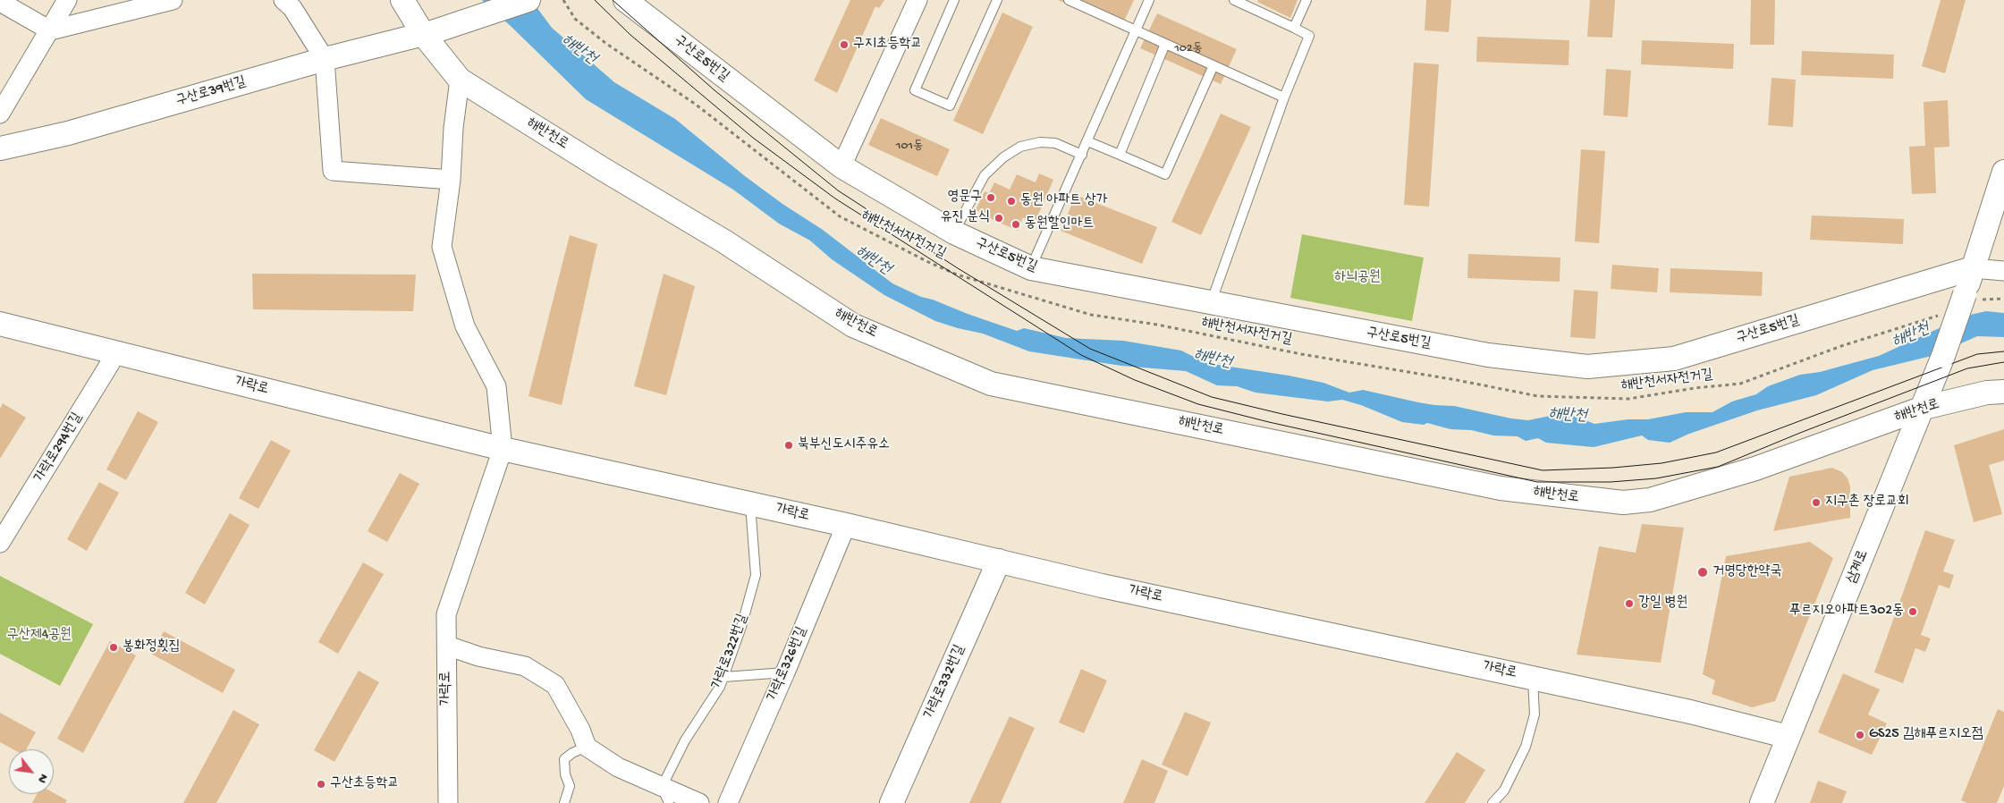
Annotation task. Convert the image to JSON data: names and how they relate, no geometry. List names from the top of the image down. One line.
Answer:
{"streets":{"street":["구산로5번길","구산로39번길","해반천로","가락로","가락로294번길","삼계로","가락로326번길","가락로332번길"],"lane":["가락로322번길"],"path":["해반천서자전거길"]},"crossings":[["구산로39번길","해반천로"],["해반천로","삼계로"],["가락로","가락로294번길"],["가락로","삼계로"],["가락로","가락로322번길"],["가락로","가락로326번길"],["가락로","가락로332번길"]],"water":["해반천"],"parks":["하늬공원","구산제4공원"],"places":["구지초등학교","영문구","동원 아파트 상가","유진 분식","동원할인마트","북부신도시주유소","지구촌 장로교회","거명당한약국","강일 병원","푸르지오아파트302동","봉화정횟집","GS25 김해푸르지오점","구산초등학교"],"house_numbers":["102동","101동"],"north":"bottom right"}
